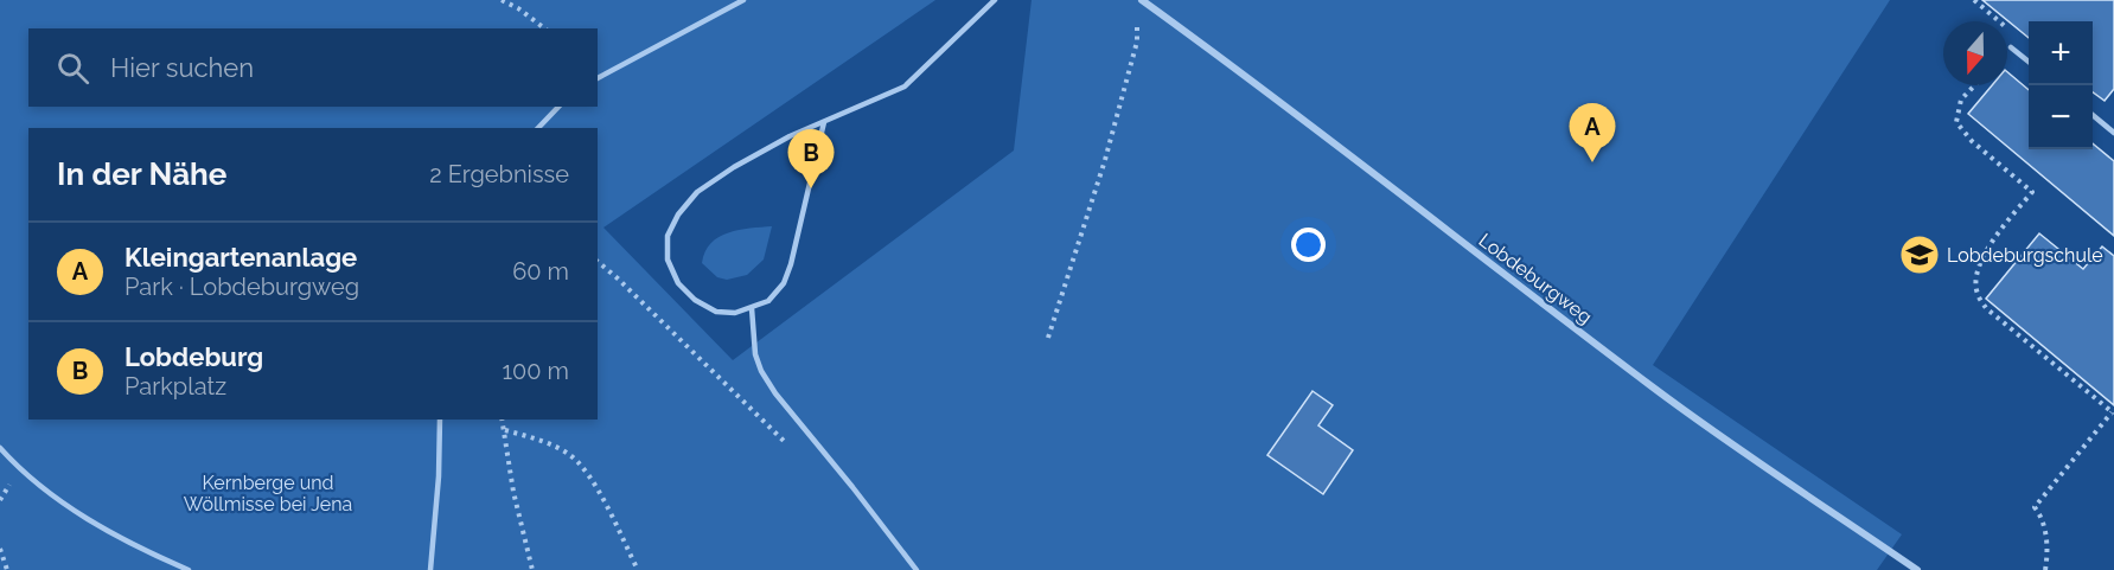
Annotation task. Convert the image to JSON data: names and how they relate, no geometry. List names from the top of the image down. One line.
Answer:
{"streets":{"street":["Lobdeburgweg"]},"parks":["Kernberge und Wöllmisse bei Jena"],"places":{"school or university":["Lobdeburgschule"]},"north":"bottom","page":{"map_buttons":["+","−"],"search":"Hier suchen","pins":["A","B"],"heading":["In der Nähe","2 Ergebnisse"],"list":[{"mark":"A","name":"Kleingartenanlage","note":"Park · Lobdeburgweg","value":"60 m"},{"mark":"B","name":"Lobdeburg","note":"Parkplatz","value":"100 m"}]}}
